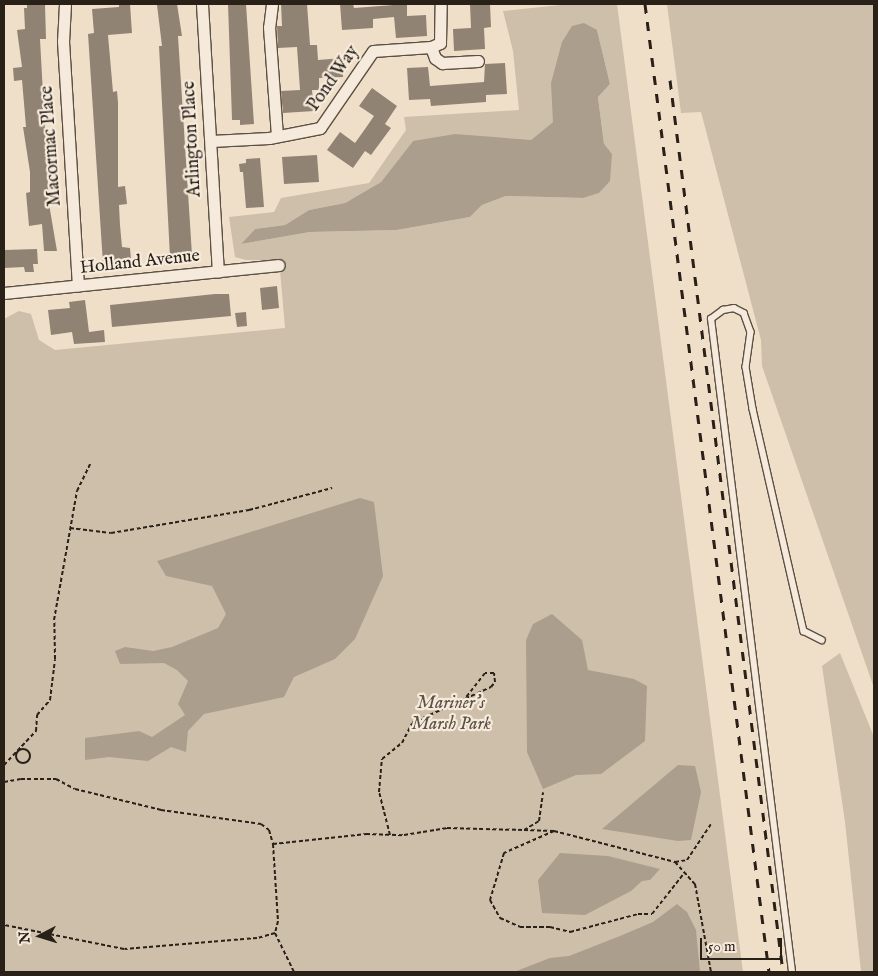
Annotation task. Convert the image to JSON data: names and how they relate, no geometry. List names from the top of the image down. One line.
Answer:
{"streets":{"street":["Pond Way","Arlington Place","Macormac Place","Holland Avenue"]},"crossings":[["Pond Way","Arlington Place"],["Arlington Place","Holland Avenue"],["Macormac Place","Holland Avenue"]],"parks":["Mariner's Marsh Park"],"scale_bar":"50 m","north":"left"}
